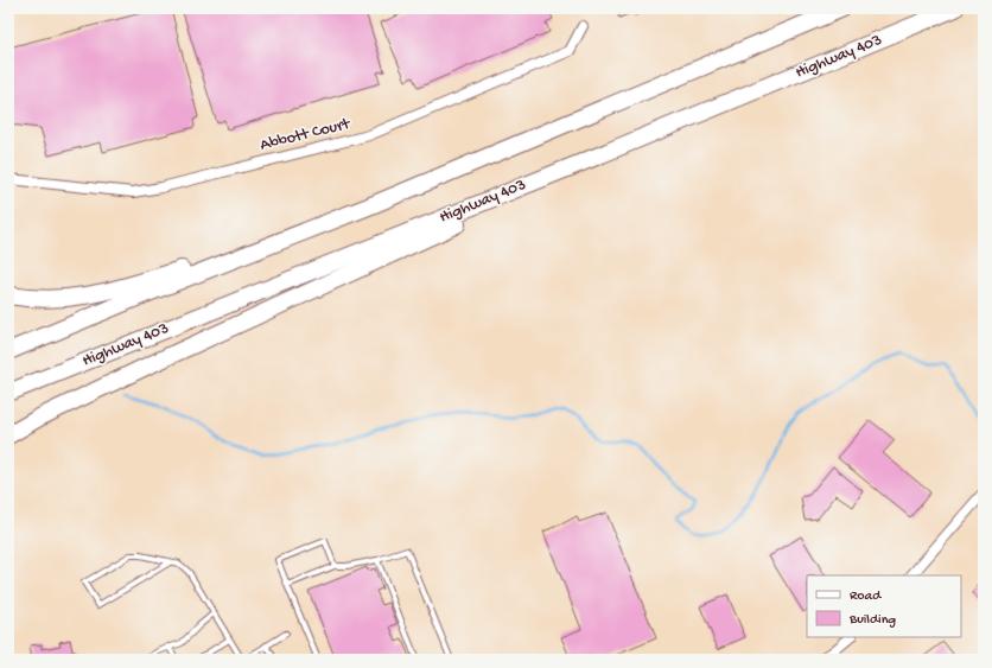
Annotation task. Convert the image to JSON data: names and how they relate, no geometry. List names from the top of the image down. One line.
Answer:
{"streets":{"highway":["Highway 403"],"street":["Abbott Court"]},"legend":["Road","Building"]}
